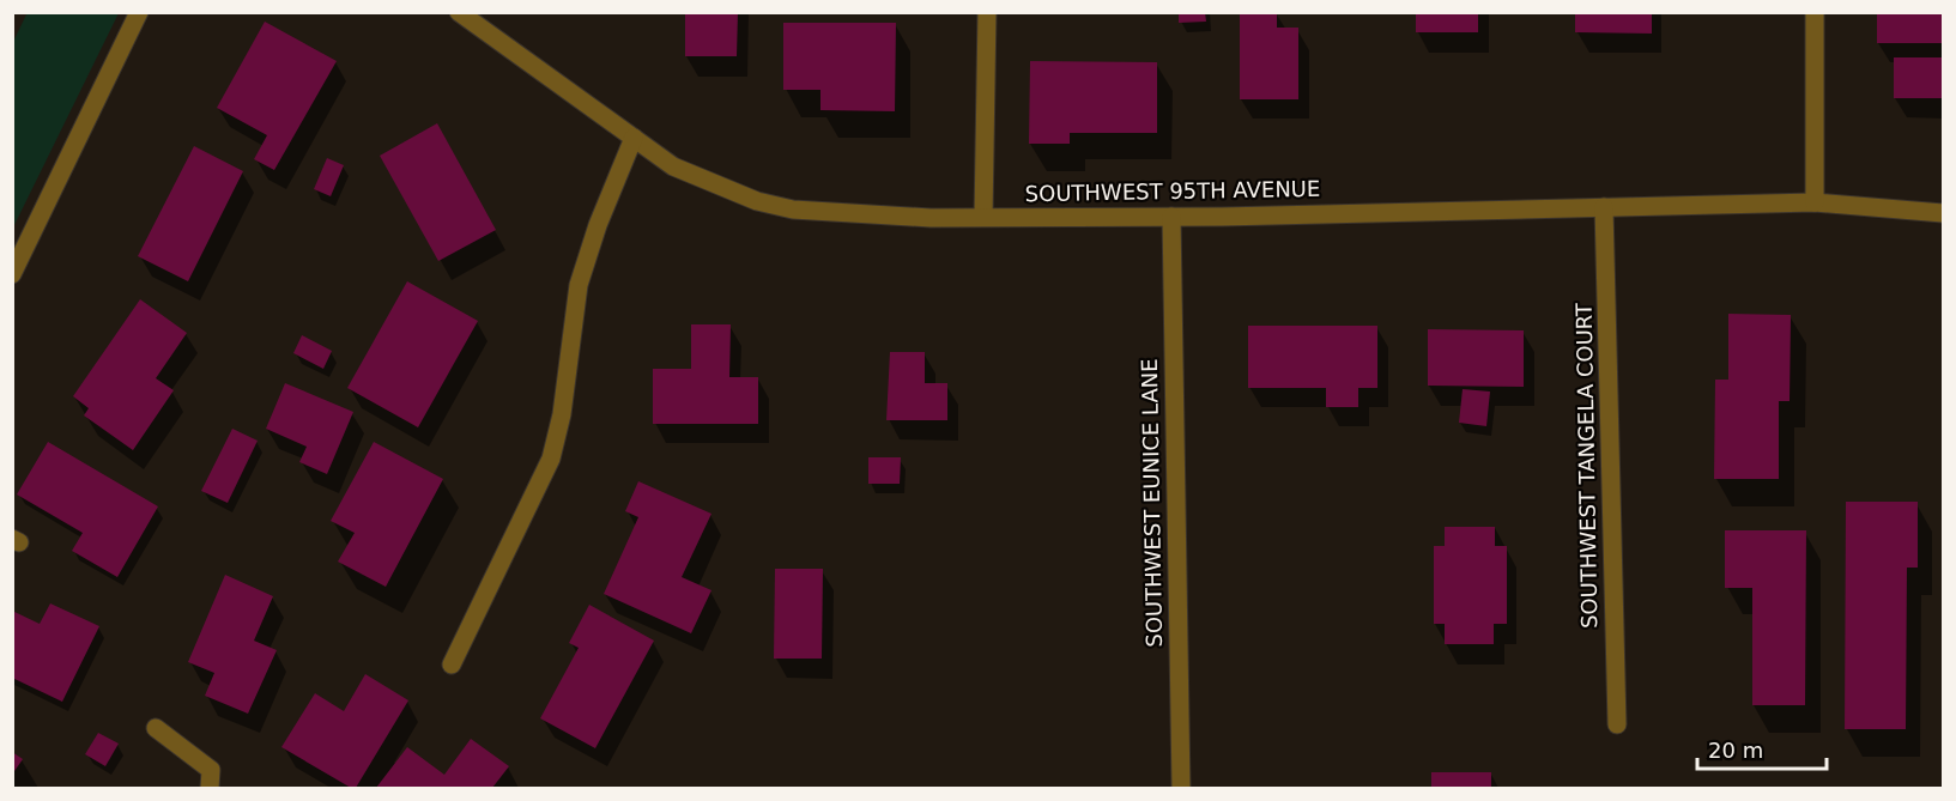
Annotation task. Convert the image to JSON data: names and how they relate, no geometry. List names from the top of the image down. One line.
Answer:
{"streets":{"street":["SOUTHWEST 95TH AVENUE","SOUTHWEST TANGELA COURT","SOUTHWEST EUNICE LANE"]},"crossings":[["SOUTHWEST 95TH AVENUE","SOUTHWEST TANGELA COURT"],["SOUTHWEST 95TH AVENUE","SOUTHWEST EUNICE LANE"]],"scale_bar":"20 m"}
